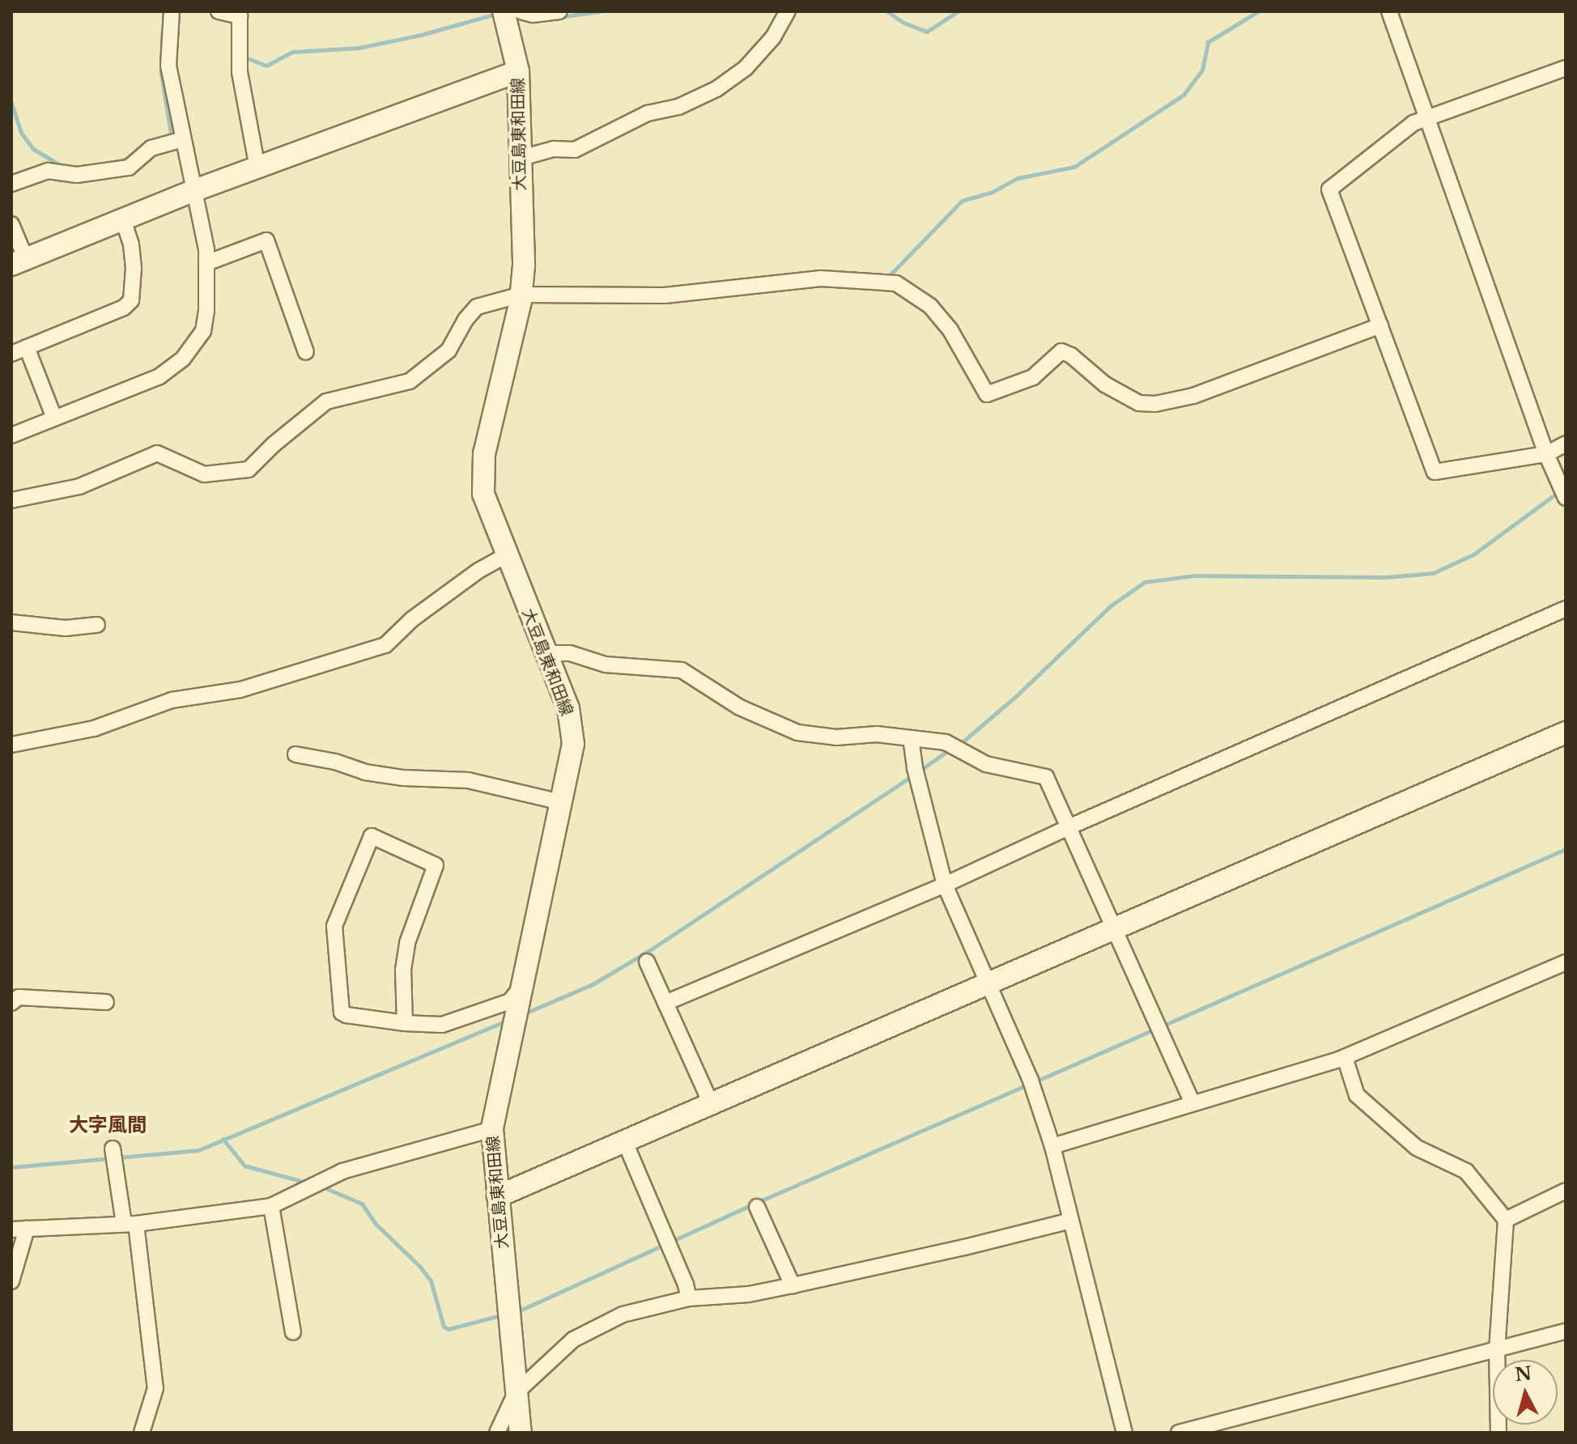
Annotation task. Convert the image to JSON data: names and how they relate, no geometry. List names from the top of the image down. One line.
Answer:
{"streets":{"street":["大豆島東和田線"]},"districts":["大字風間"],"north":"top"}
